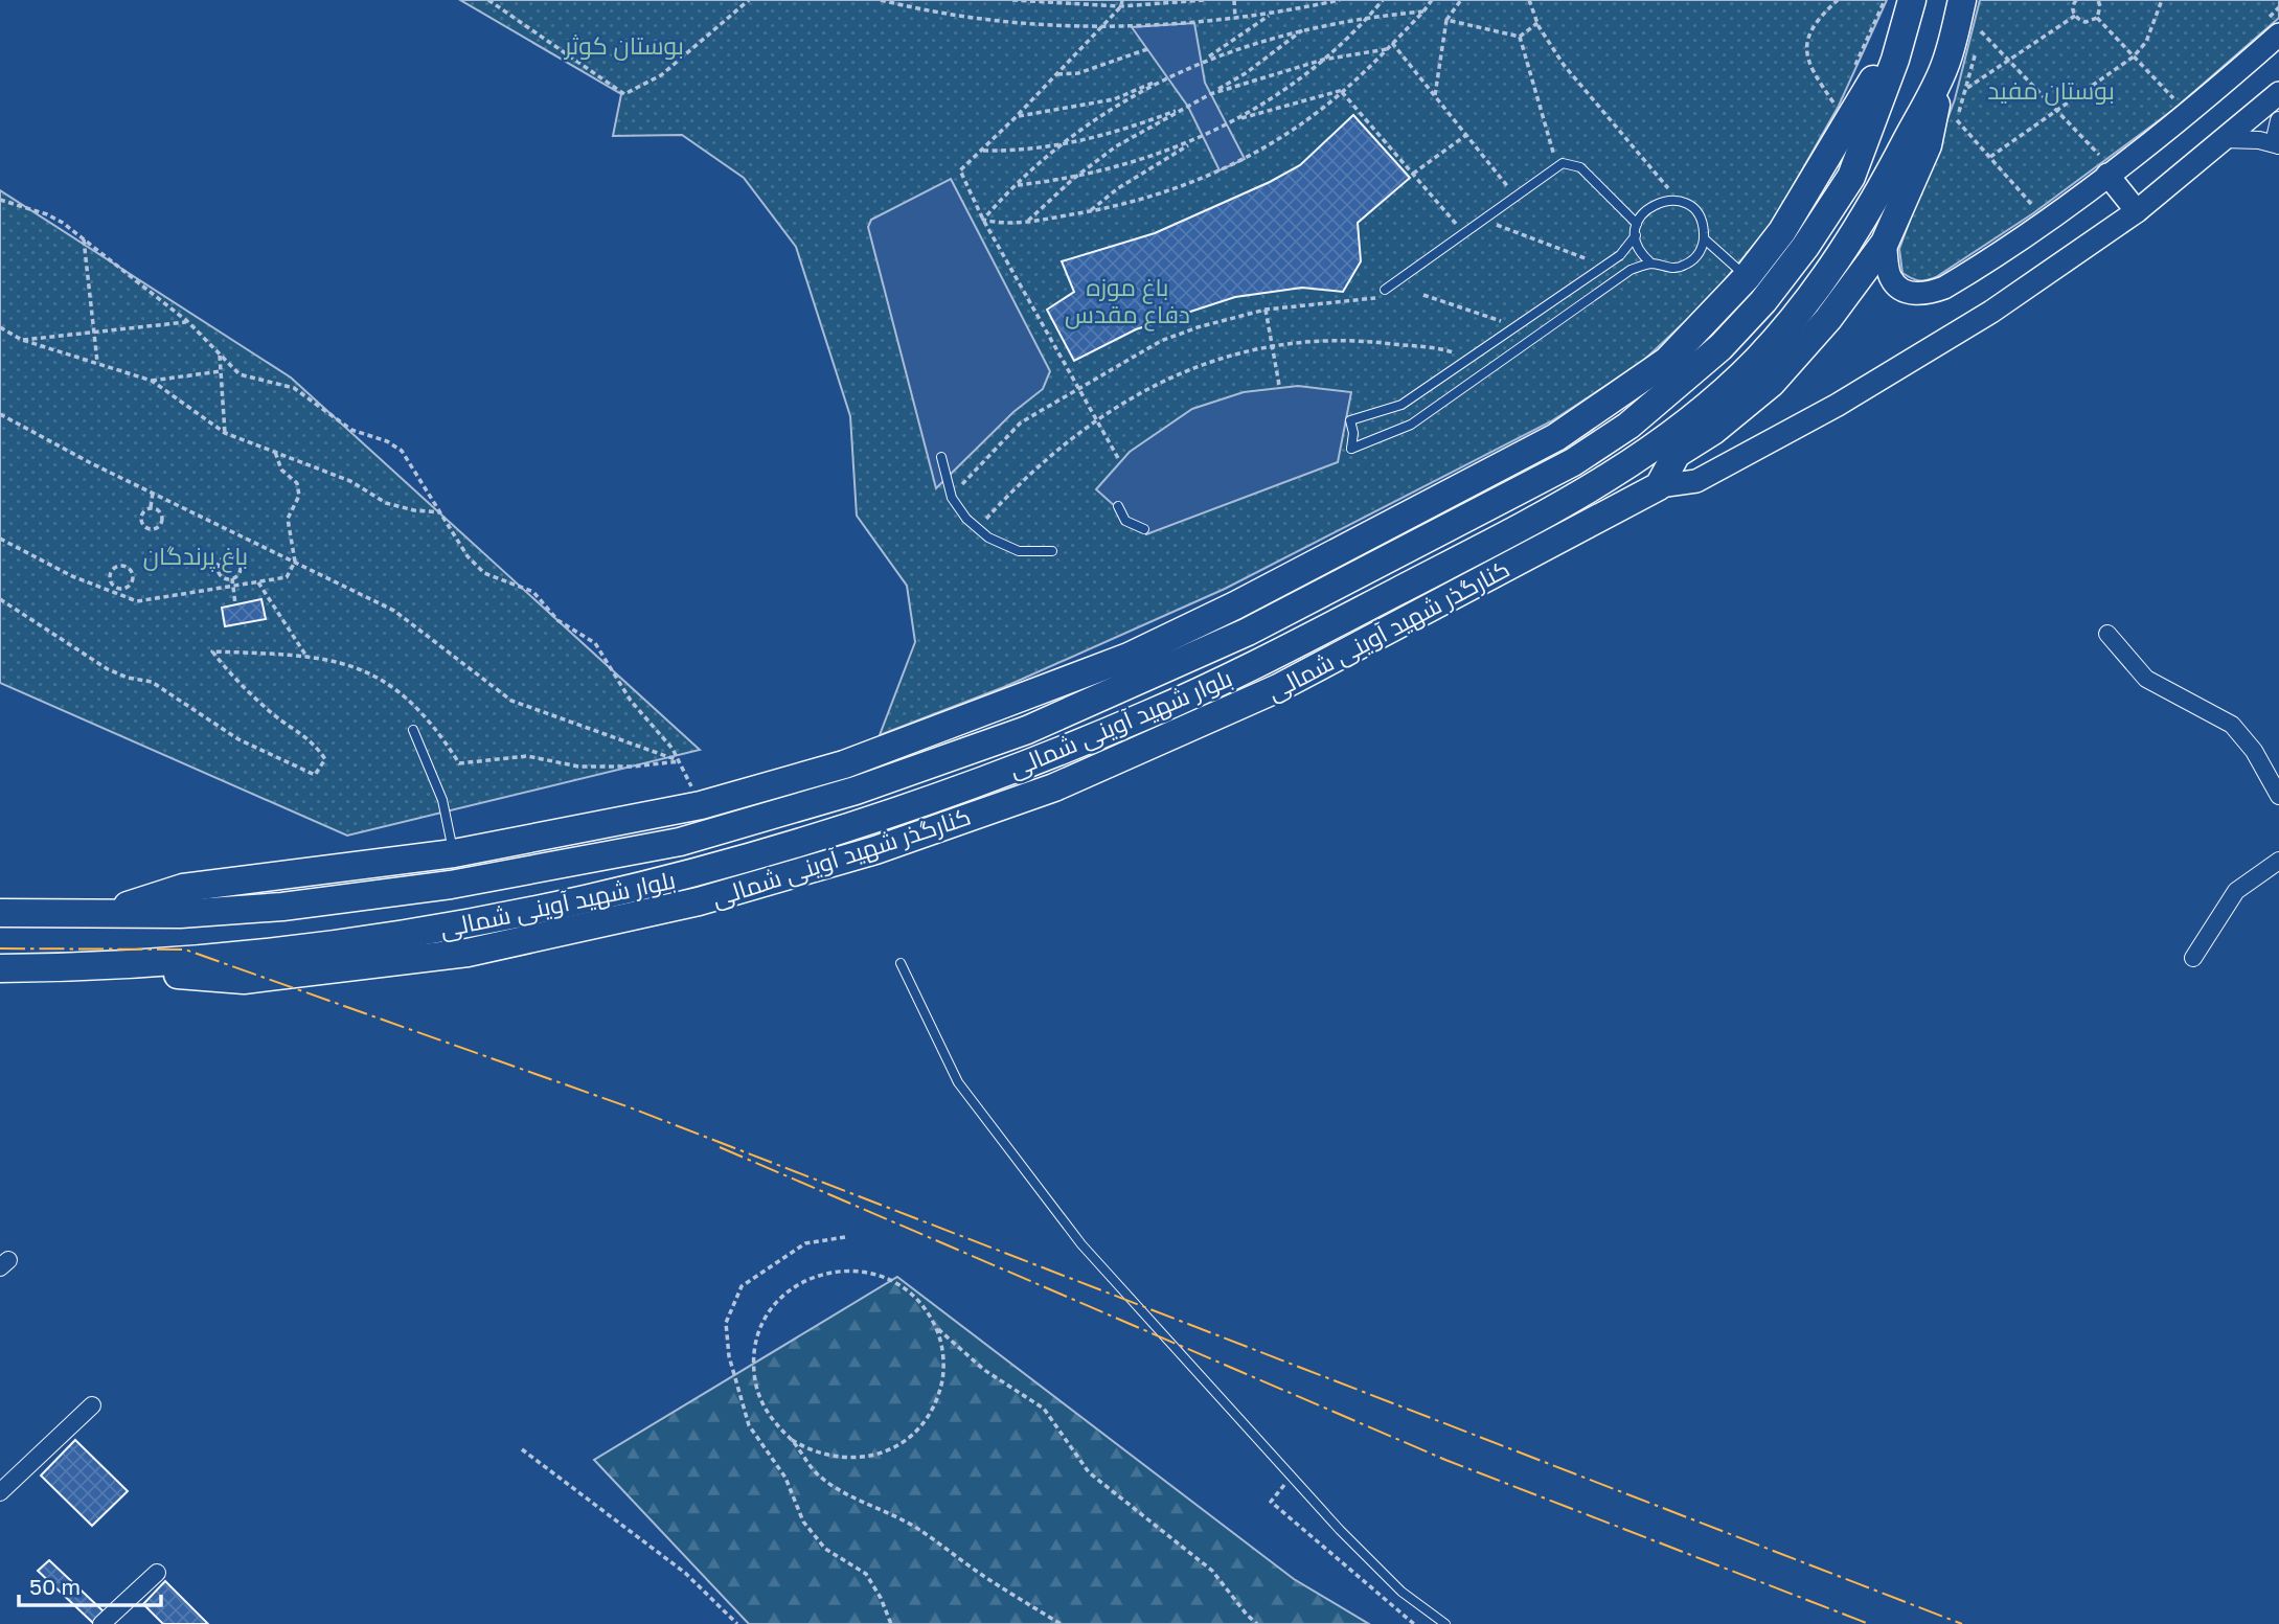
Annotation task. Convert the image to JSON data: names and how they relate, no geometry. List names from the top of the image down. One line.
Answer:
{"streets":{"main road":["کنارگذر شهید آوینی شمالی","بلوار شهید آوینی شمالی"]},"crossings":[["کنارگذر شهید آوینی شمالی","بلوار شهید آوینی شمالی"]],"parks":["بوستان کوثر","بوستان مفید","باغ موزه دفاع مقدس","باغ پرندگان"],"scale_bar":"50 m"}
